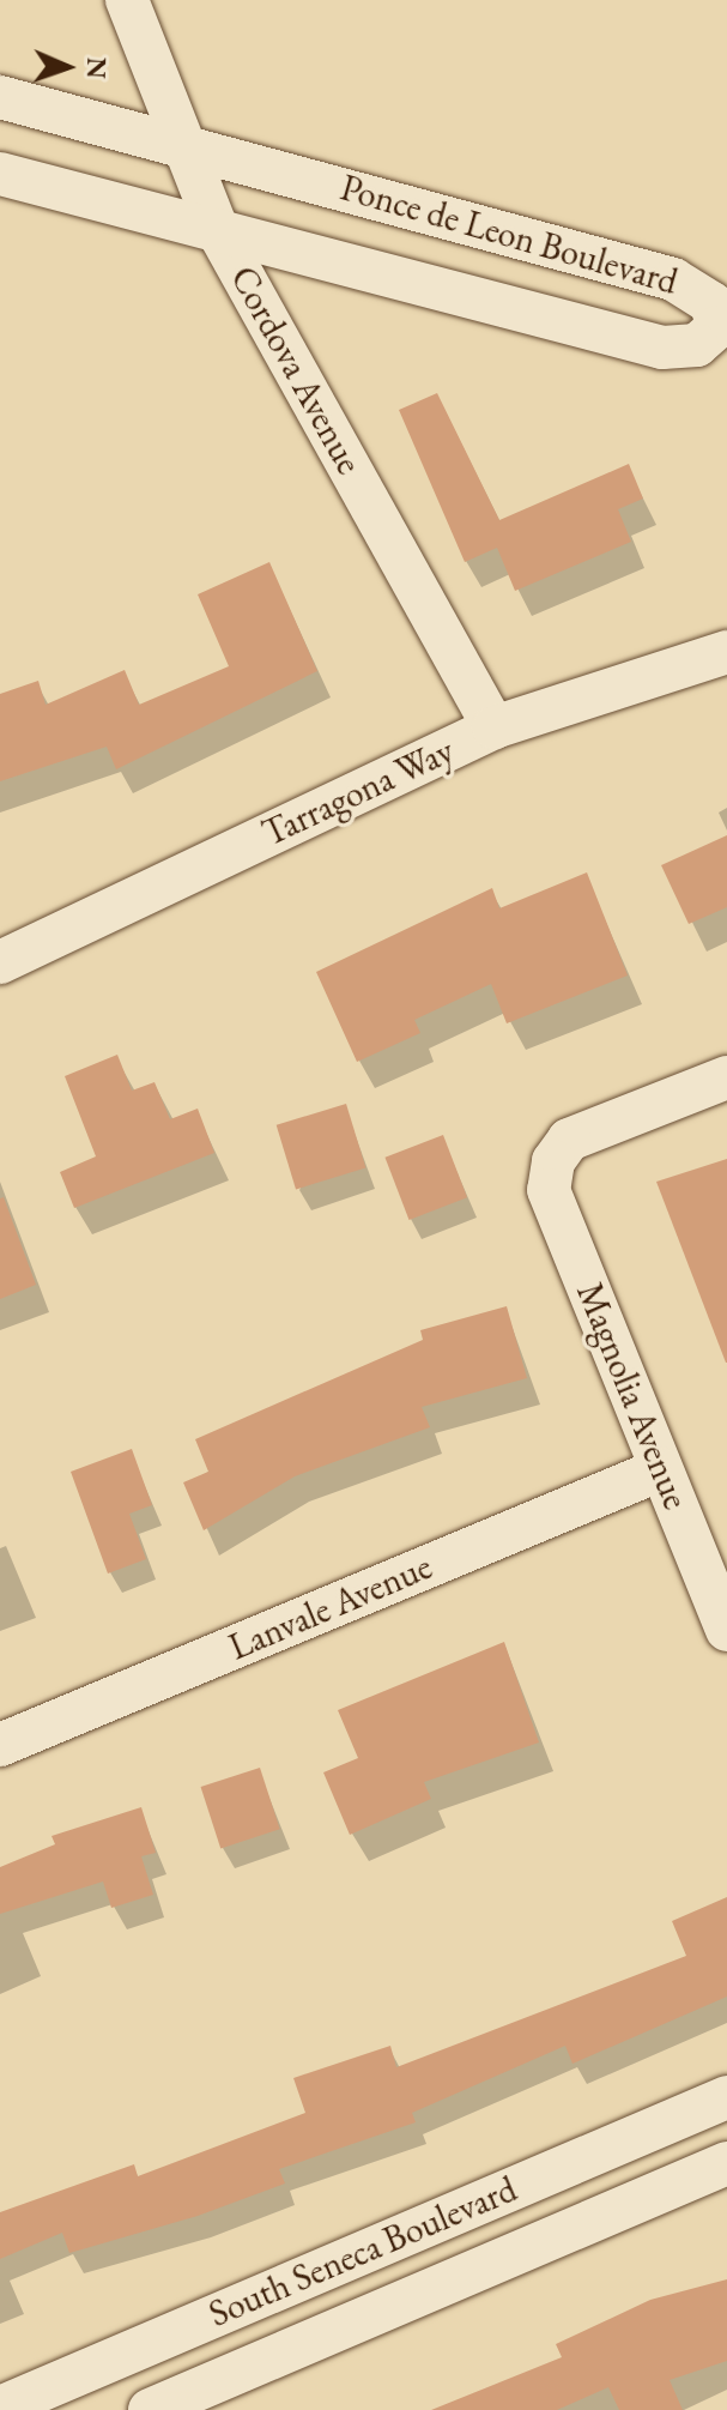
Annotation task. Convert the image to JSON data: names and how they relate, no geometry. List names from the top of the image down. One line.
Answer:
{"streets":{"street":["Ponce de Leon Boulevard","Cordova Avenue","Tarragona Way","Magnolia Avenue","Lanvale Avenue","South Seneca Boulevard"]},"crossings":[["Ponce de Leon Boulevard","Cordova Avenue"],["Cordova Avenue","Tarragona Way"],["Magnolia Avenue","Lanvale Avenue"]],"north":"right"}
